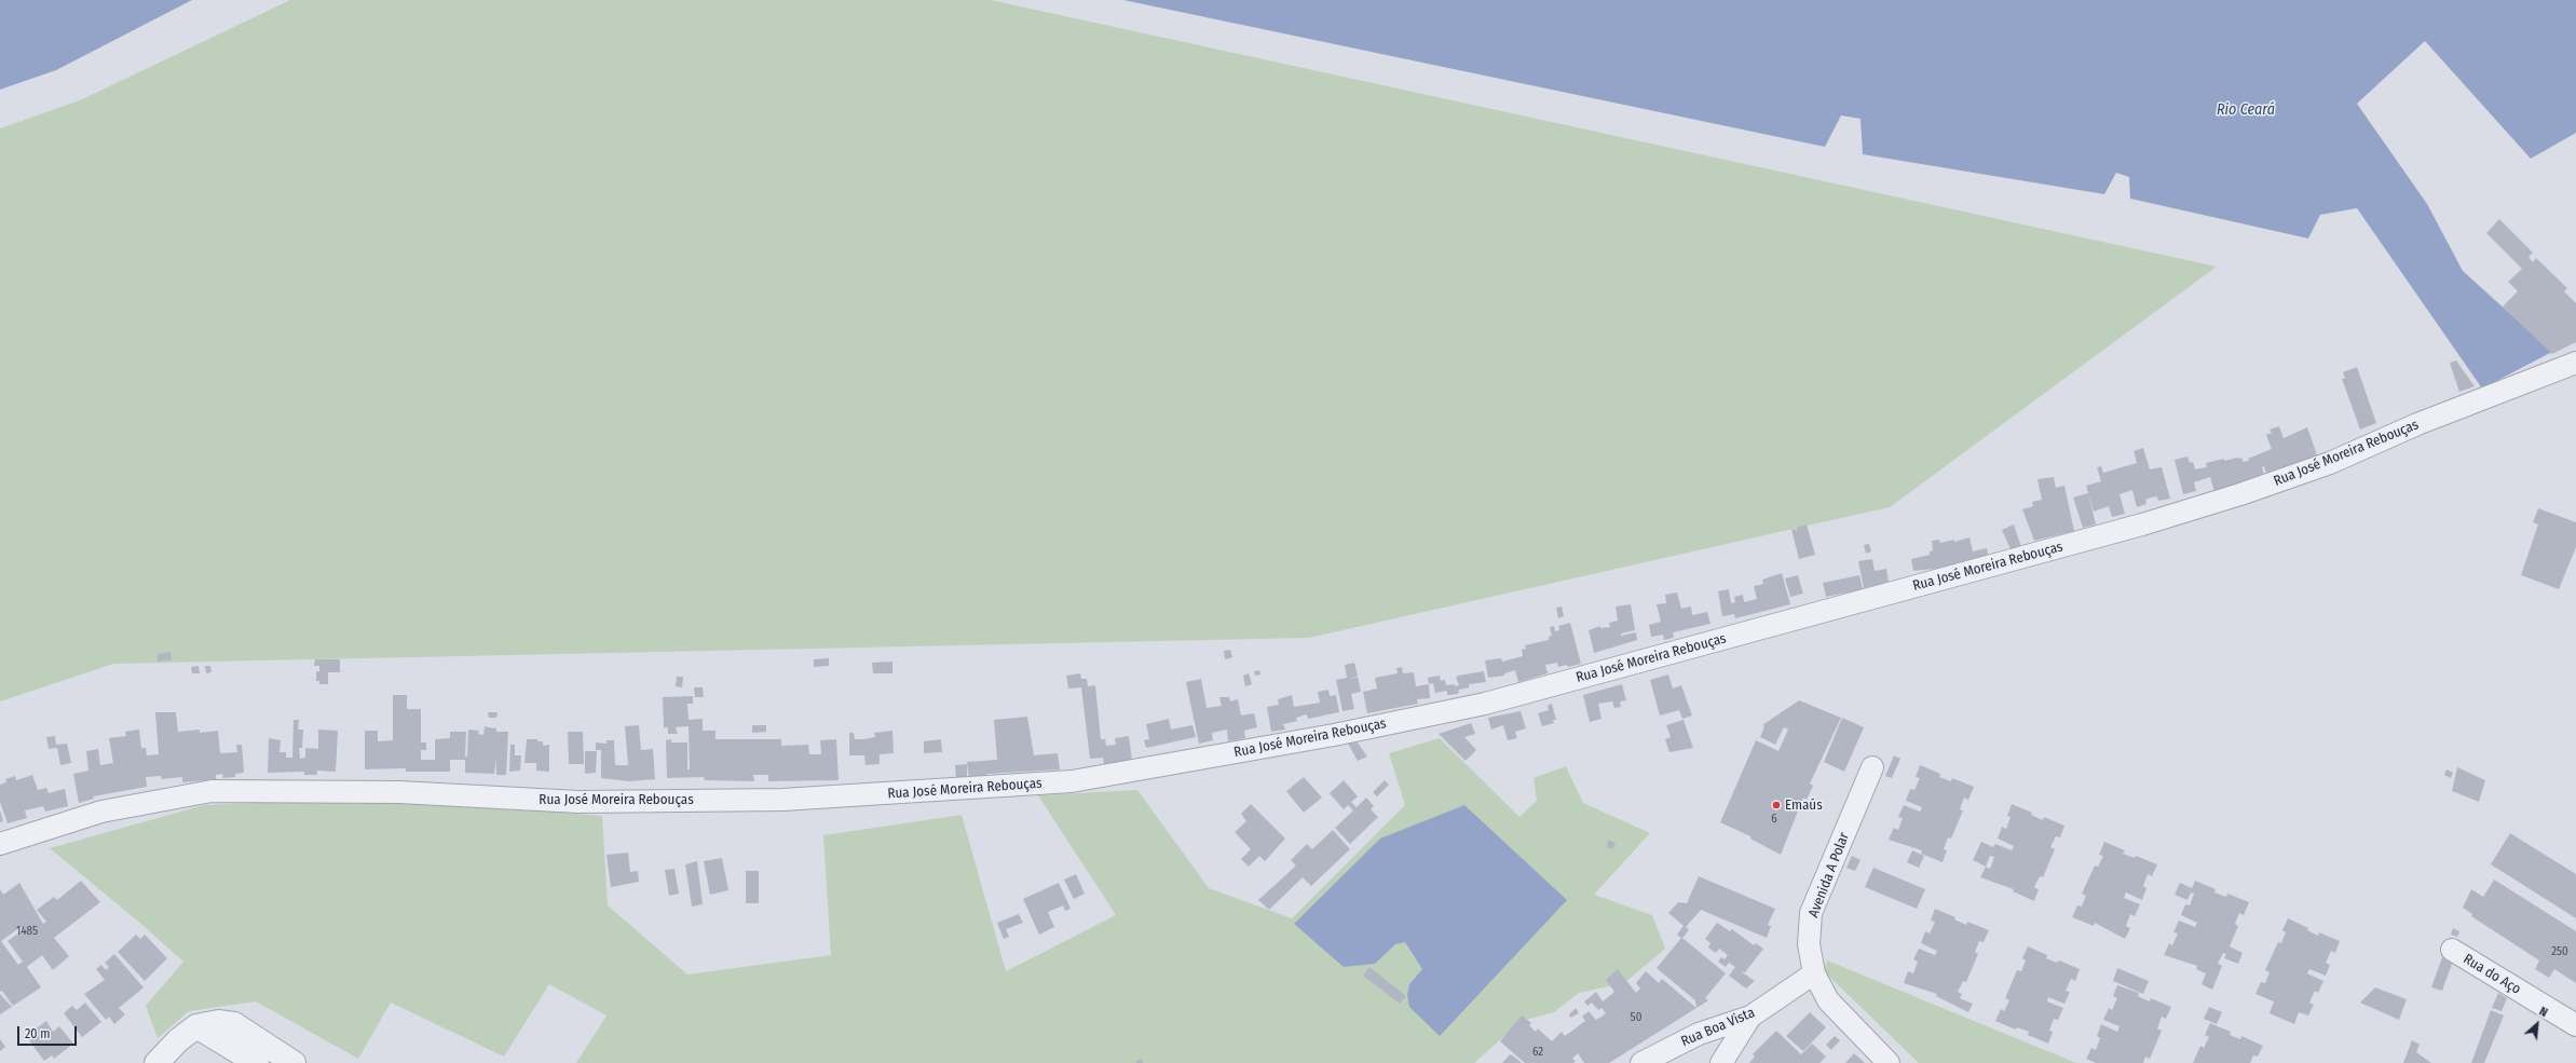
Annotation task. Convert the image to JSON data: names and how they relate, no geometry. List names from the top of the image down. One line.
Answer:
{"streets":{"street":["Rua José Moreira Rebouças","Avenida A Polar","Rua do Aço","Rua Boa Vista"]},"crossings":[["Avenida A Polar","Rua Boa Vista"]],"water":["Rio Ceará"],"places":["Emaús"],"house_numbers":["6","1485","250","50","62"],"scale_bar":"20 m","north":"top right"}
